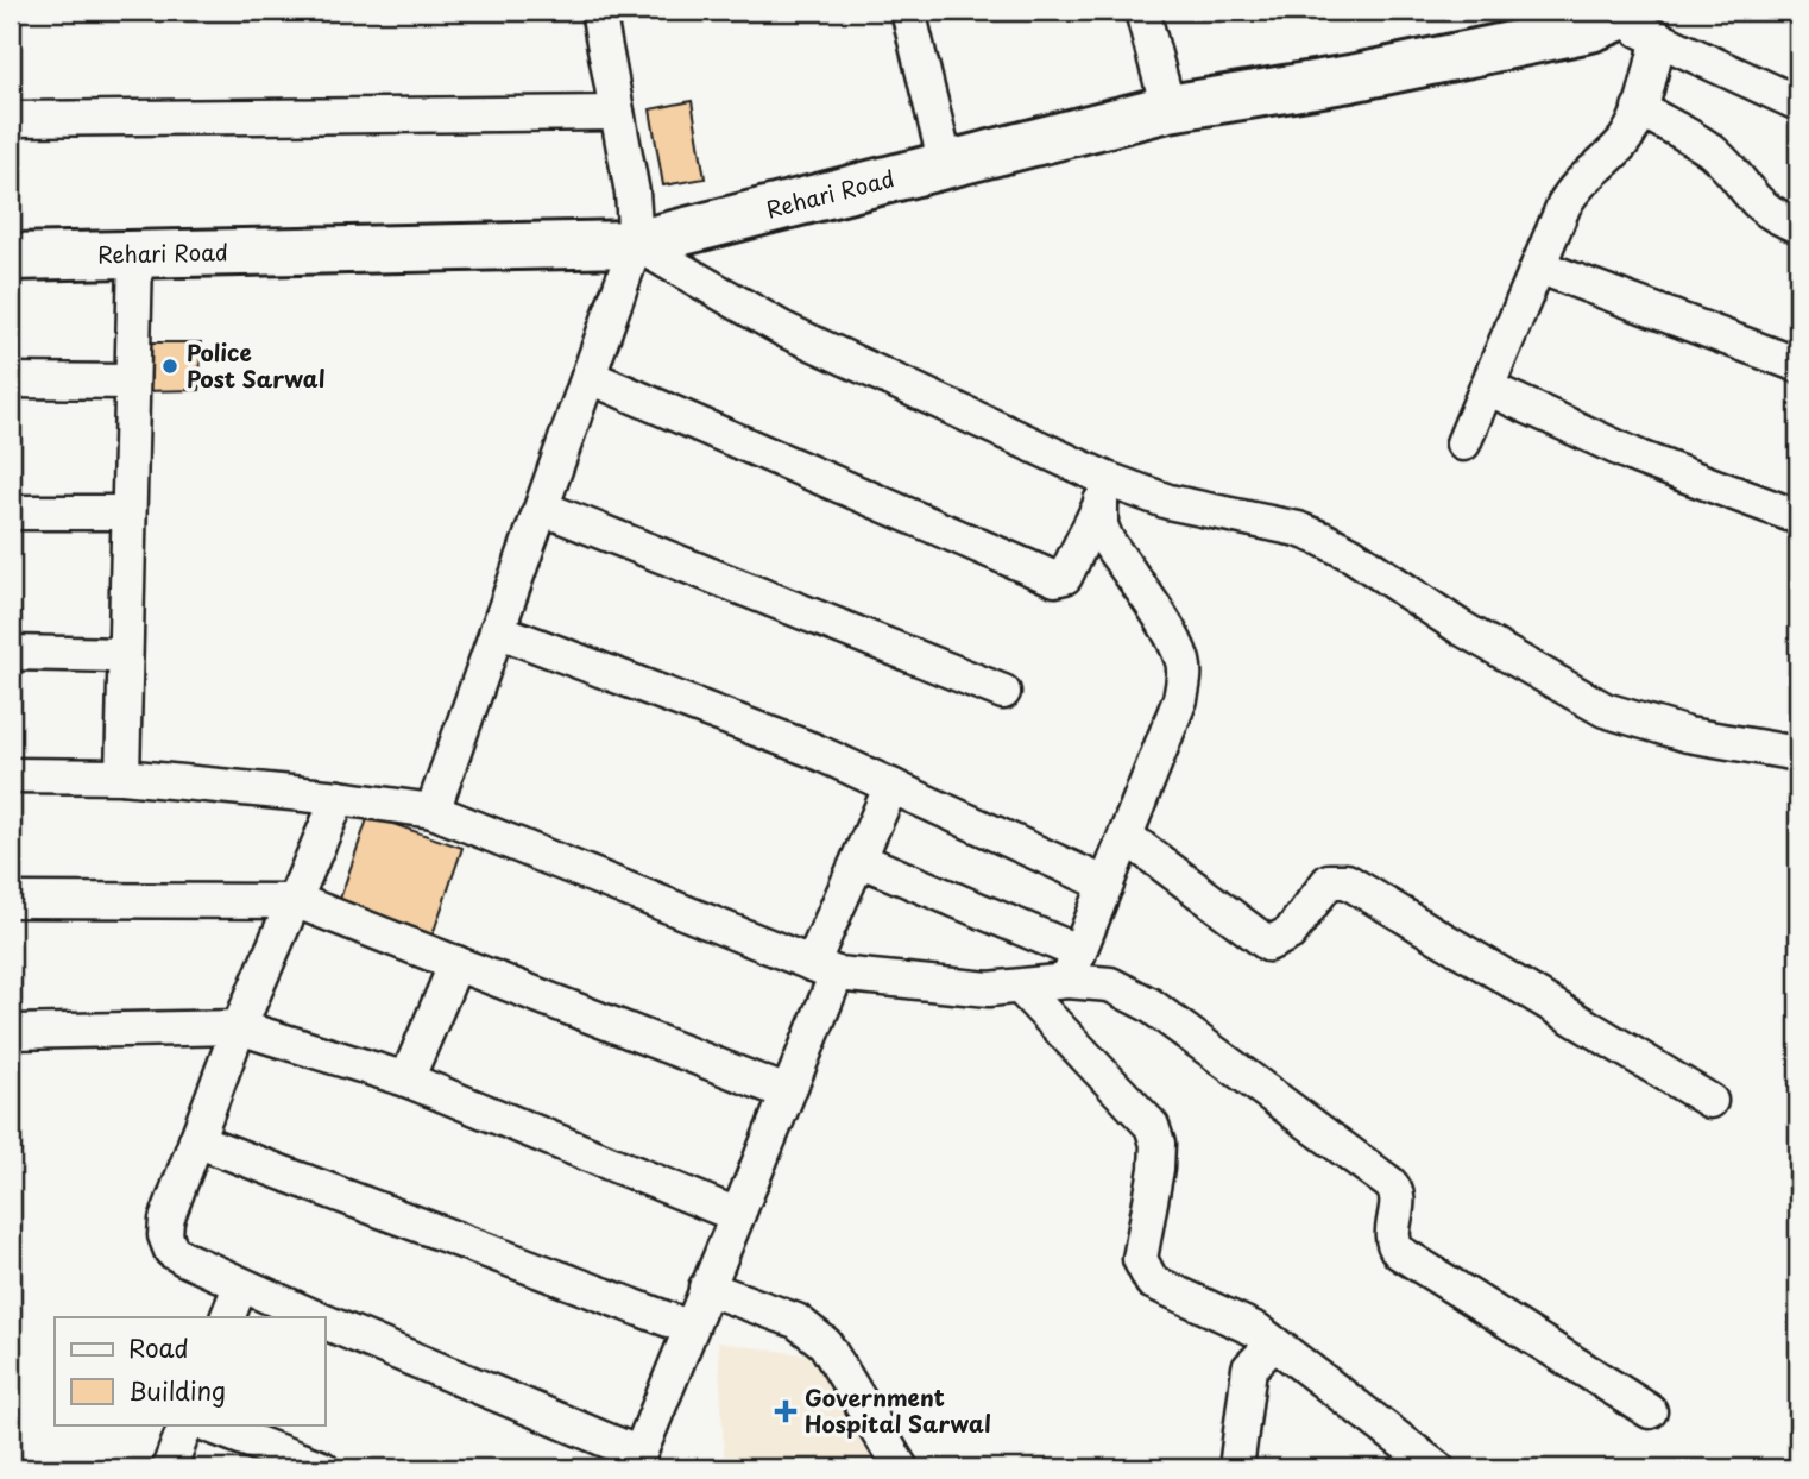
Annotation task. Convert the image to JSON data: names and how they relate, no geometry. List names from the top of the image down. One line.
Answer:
{"streets":{"main road":["Rehari Road"]},"places":{"other":["Police Post Sarwal"],"health":["Government Hospital Sarwal"]},"legend":["Road","Building"]}
